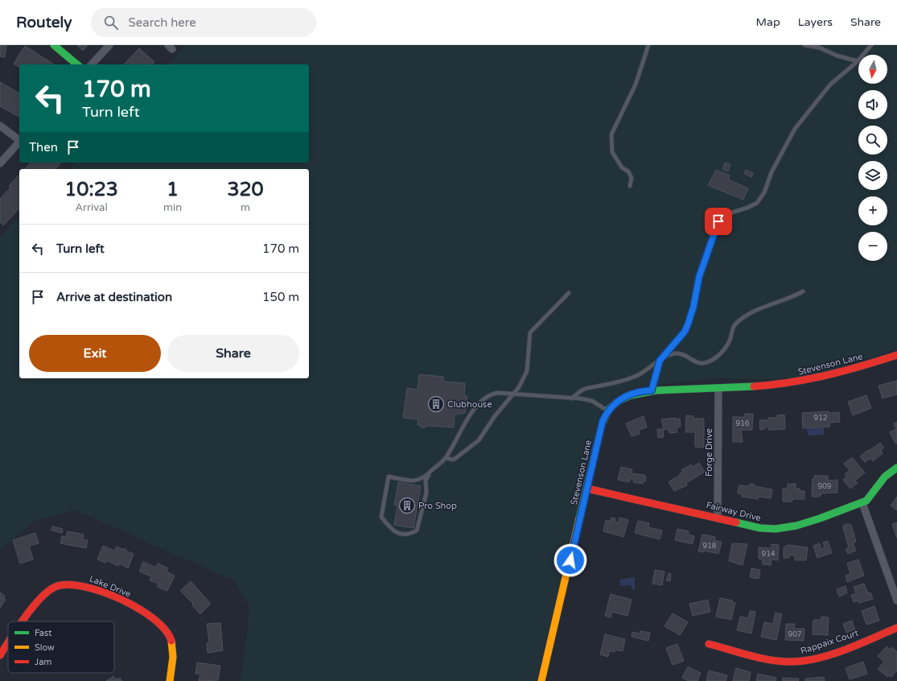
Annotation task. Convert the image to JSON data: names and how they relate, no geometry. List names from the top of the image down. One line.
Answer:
{"streets":{"street":["Stevenson Lane","Forge Drive","Fairway Drive","Lake Drive","Rappaix Court"]},"crossings":[["Stevenson Lane","Forge Drive"],["Stevenson Lane","Fairway Drive"],["Forge Drive","Fairway Drive"]],"places":{"building":["Clubhouse","Pro Shop"]},"house_numbers":["912","916","909","918","914","907"],"legend":["Fast","Slow","Jam"],"north":"bottom","page":{"header":"Routely","search":"Search here","nav":["Map","Layers","Share"],"map_buttons":["+","−"],"turn":["170 m","Turn left"],"then":"Then","eta":["10:23","Arrival","1","min","320","m"],"list":[{"name":"Turn left","value":"170 m"},{"name":"Arrive at destination","value":"150 m"}],"buttons":["Exit","Share"]}}
